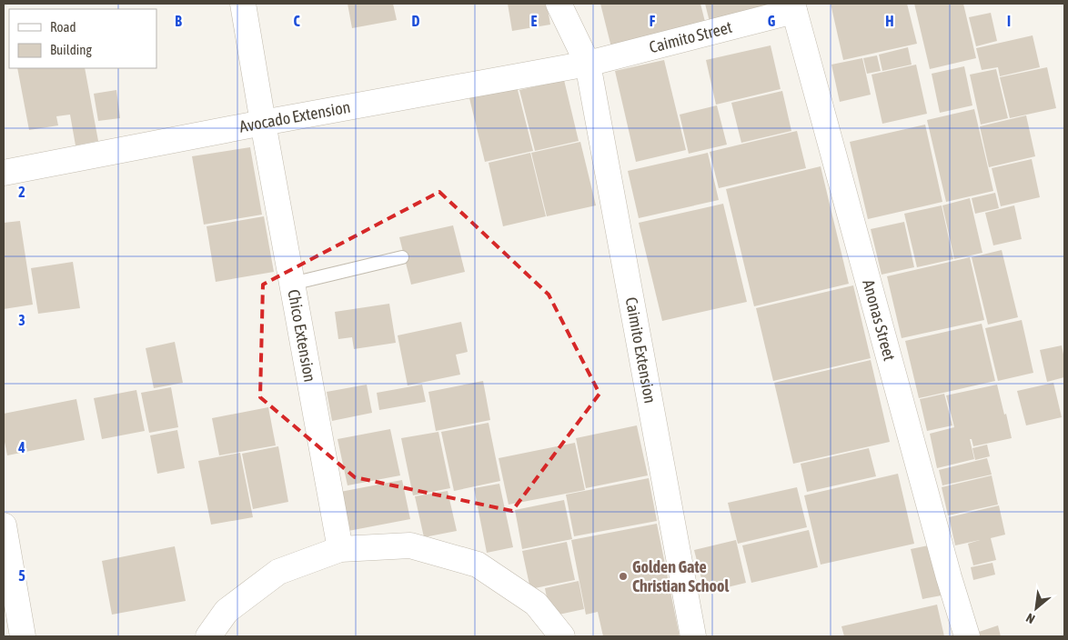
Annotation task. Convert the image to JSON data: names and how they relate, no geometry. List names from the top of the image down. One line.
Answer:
{"streets":{"street":["Caimito Street","Avocado Extension","Anonas Street","Chico Extension","Caimito Extension"]},"crossings":[["Caimito Street","Avocado Extension"],["Caimito Street","Anonas Street"],["Caimito Street","Caimito Extension"],["Avocado Extension","Chico Extension"],["Avocado Extension","Caimito Extension"]],"places":["Golden Gate Christian School"],"legend":["Road","Building"],"north":"bottom left","grid":{"columns":["B","C","D","E","F","G","H","I"],"rows":["2","3","4","5"]}}
